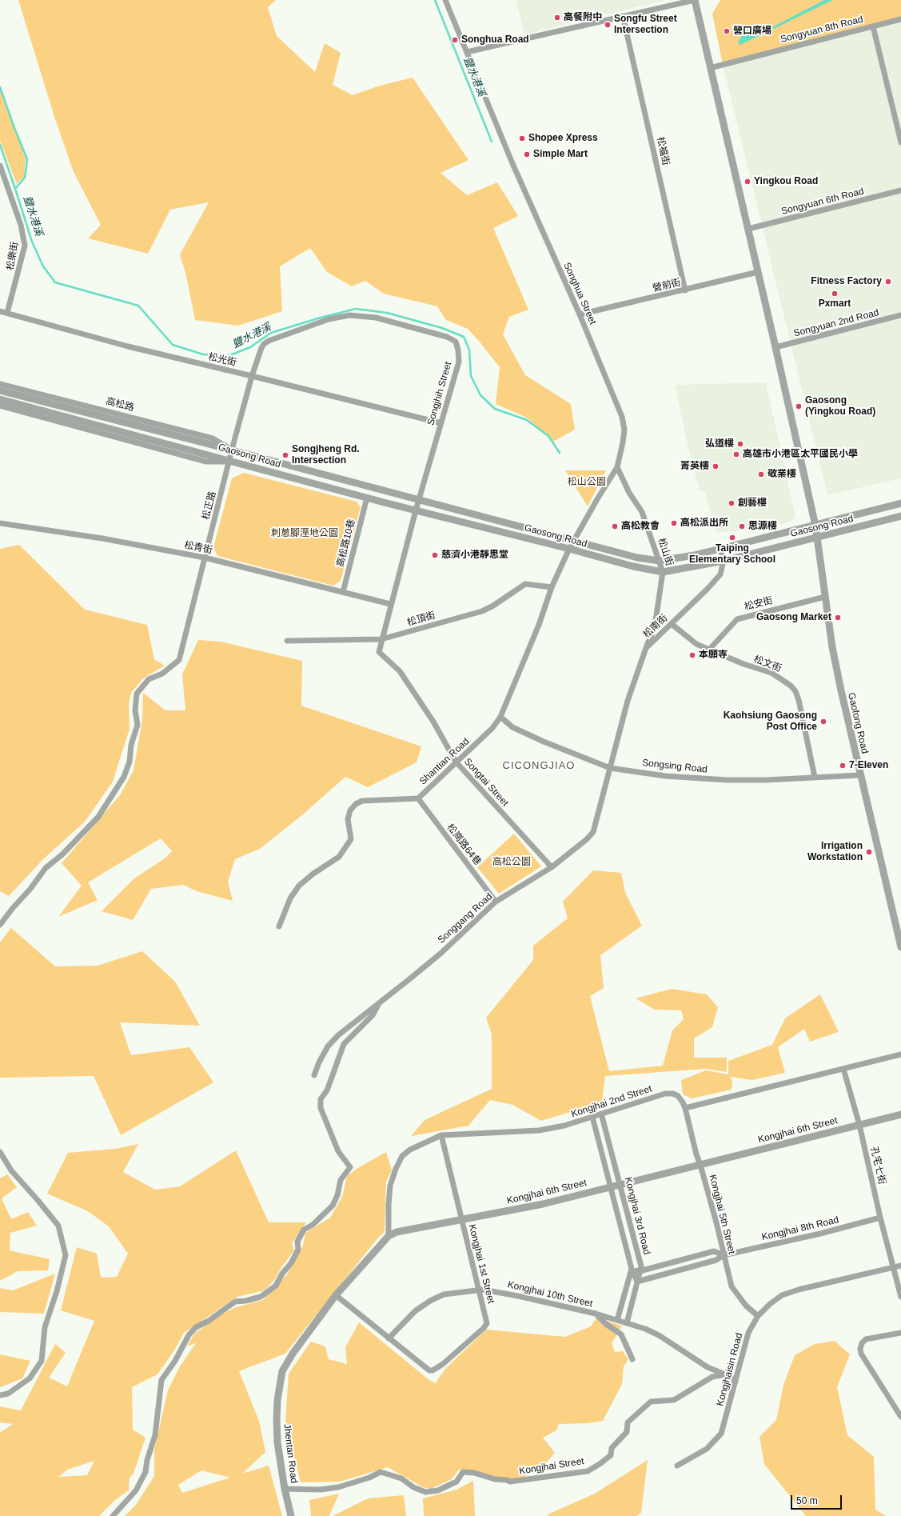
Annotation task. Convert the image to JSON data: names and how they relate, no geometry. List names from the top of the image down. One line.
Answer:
{"streets":{"street":["Songyuan 8th Road","松福街","Songyuan 6th Road","松樂街","營前街","Songhua Street","Songyuan 2nd Road","松光街","Songjhih Street","高松路","Gaosong Road","松正路","高松路10巷","松青街","松山街","松安街","松頂街","松南街","松文街","Gaofong Road","Shantian Road","Songsing Road","Songtai Street","松崗路64巷","Songgang Road","Kongjhai 2nd Street","Kongjhai 6th Street","孔宅七街","Kongjhai 5th Street","Kongjhai 3rd Road","Kongjhai 8th Road","Kongjhai 1st Street","Kongjhai 10th Street","Kongjhaisin Road","Jhentan Road","Kongjhai Street"]},"crossings":[["松福街","營前街"],["松樂街","松光街"],["營前街","Songhua Street"],["Songhua Street","Gaosong Road"],["Songhua Street","松山街"],["Songhua Street","Shantian Road"],["松光街","Songjhih Street"],["松光街","松正路"],["Songjhih Street","Gaosong Road"],["Songjhih Street","松正路"],["Songjhih Street","松青街"],["Songjhih Street","松頂街"],["Songjhih Street","Songtai Street"],["高松路","Gaosong Road"],["高松路","松正路"],["Gaosong Road","松正路"],["Gaosong Road","高松路10巷"],["Gaosong Road","松山街"],["Gaosong Road","松南街"],["Gaosong Road","Gaofong Road"],["Gaosong Road","Shantian Road"],["松正路","松青街"],["高松路10巷","松青街"],["松山街","松南街"],["松安街","松文街"],["松安街","Gaofong Road"],["松頂街","Shantian Road"],["松頂街","Songtai Street"],["松南街","松文街"],["松南街","Songsing Road"],["松南街","Songgang Road"],["松文街","Songsing Road"],["Gaofong Road","Songsing Road"],["Shantian Road","Songsing Road"],["Shantian Road","Songtai Street"],["Shantian Road","松崗路64巷"],["Songsing Road","Songgang Road"],["Songtai Street","Songgang Road"],["松崗路64巷","Songgang Road"],["Kongjhai 2nd Street","Kongjhai 6th Street"],["Kongjhai 2nd Street","Kongjhai 5th Street"],["Kongjhai 2nd Street","Kongjhai 3rd Road"],["Kongjhai 2nd Street","Kongjhai 1st Street"],["Kongjhai 6th Street","孔宅七街"],["Kongjhai 6th Street","Kongjhai 5th Street"],["Kongjhai 6th Street","Kongjhai 3rd Road"],["Kongjhai 6th Street","Kongjhai 1st Street"],["Kongjhai 6th Street","Jhentan Road"],["孔宅七街","Kongjhai 8th Road"],["孔宅七街","Kongjhaisin Road"],["Kongjhai 5th Street","Kongjhai 8th Road"],["Kongjhai 5th Street","Kongjhaisin Road"],["Kongjhai 3rd Road","Kongjhai 8th Road"],["Kongjhai 3rd Road","Kongjhai 10th Street"],["Kongjhai 1st Street","Kongjhai 10th Street"],["Kongjhai 10th Street","Kongjhai Street"],["Jhentan Road","Kongjhai Street"]],"districts":["CICONGJIAO"],"water":["鹽水港溪"],"parks":["松山公園","刺蔥腳溼地公園","高松公園"],"places":["高餐附中","Songfu Street Intersection","營口廣場","Songhua Road","Shopee Xpress","Simple Mart","Yingkou Road","Fitness Factory","Pxmart","Gaosong (Yingkou Road)","弘道樓","高雄市小港區太平國民小學","Songjheng Rd. Intersection","菁英樓","敬業樓","創藝樓","高松派出所","高松教會","思源樓","Taiping Elementary School","慈濟小港靜思堂","Gaosong Market","本願寺","Kaohsiung Gaosong Post Office","7-Eleven","Irrigation Workstation"],"scale_bar":"50 m"}
